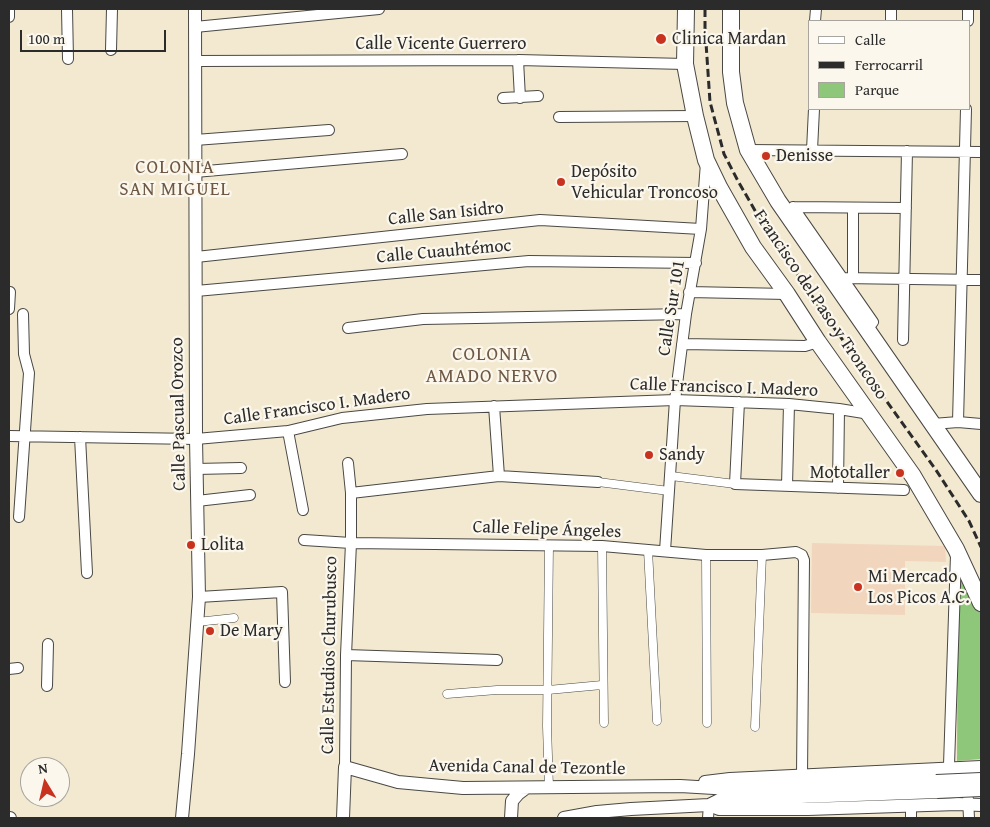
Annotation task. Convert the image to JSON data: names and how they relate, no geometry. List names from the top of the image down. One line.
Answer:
{"streets":{"main road":["Francisco del Paso y Troncoso"],"street":["Calle Vicente Guerrero","Calle San Isidro","Calle Cuauhtémoc","Calle Sur 101","Calle Francisco I. Madero","Calle Pascual Orozco","Calle Felipe Ángeles","Calle Estudios Churubusco","Avenida Canal de Tezontle"]},"crossings":[["Calle Vicente Guerrero","Francisco del Paso y Troncoso"],["Calle Vicente Guerrero","Calle Pascual Orozco"],["Calle San Isidro","Calle Sur 101"],["Calle San Isidro","Calle Pascual Orozco"],["Calle Cuauhtémoc","Calle Sur 101"],["Calle Cuauhtémoc","Calle Pascual Orozco"],["Francisco del Paso y Troncoso","Calle Sur 101"],["Francisco del Paso y Troncoso","Calle Francisco I. Madero"],["Calle Sur 101","Calle Francisco I. Madero"],["Calle Sur 101","Calle Felipe Ángeles"],["Calle Francisco I. Madero","Calle Pascual Orozco"],["Calle Felipe Ángeles","Calle Estudios Churubusco"],["Calle Felipe Ángeles","Avenida Canal de Tezontle"],["Calle Estudios Churubusco","Avenida Canal de Tezontle"]],"districts":["COLONIA SAN MIGUEL","COLONIA AMADO NERVO"],"places":["Clinica Mardan","Denisse","Depósito Vehicular Troncoso","Sandy","Mototaller","Lolita","Mi Mercado Los Picos A.C.","De Mary"],"legend":["Calle","Ferrocarril","Parque"],"scale_bar":"100 m","north":"top"}
